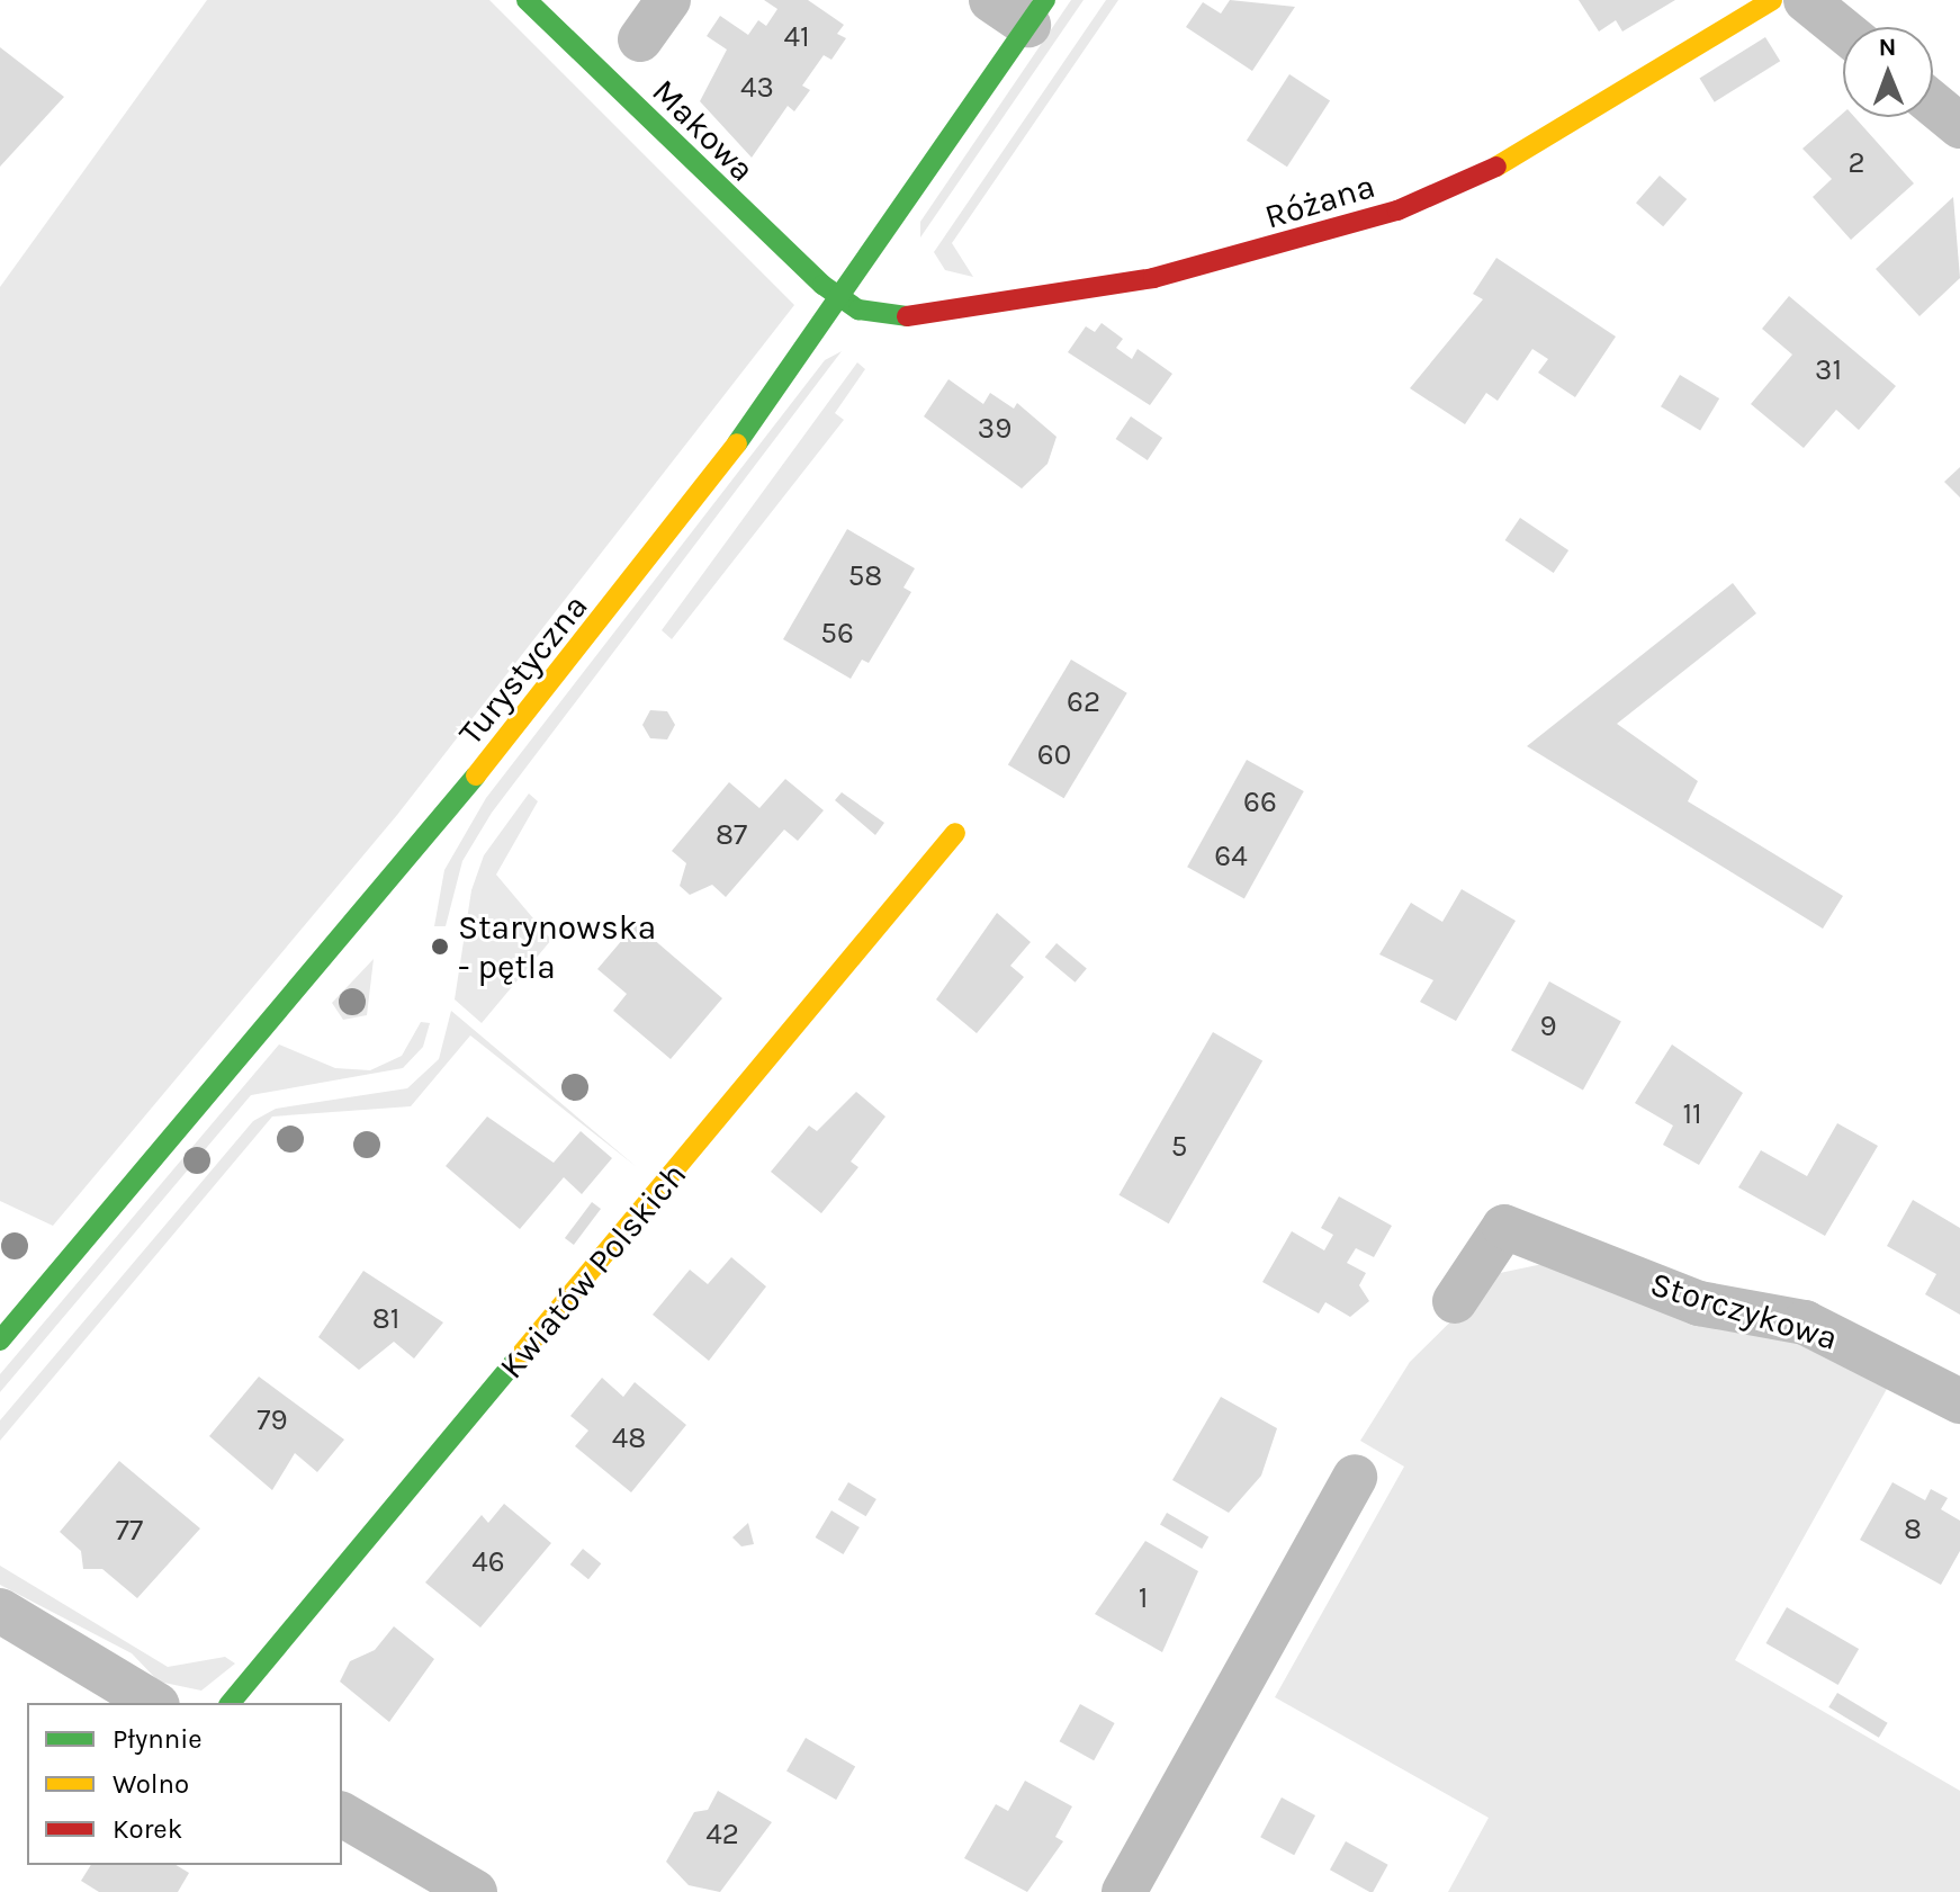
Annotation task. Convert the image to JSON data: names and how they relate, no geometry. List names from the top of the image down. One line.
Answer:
{"streets":{"street":["Makowa","Różana","Turystyczna","Kwiatów Polskich","Storczykowa"]},"crossings":[["Makowa","Różana"],["Makowa","Turystyczna"],["Różana","Turystyczna"]],"places":["Starynowska - pętla"],"house_numbers":["41","43","2","31","39","58","56","62","60","66","87","64","9","11","5","81","79","48","8","77","46","1","42"],"legend":["Płynnie","Wolno","Korek"],"north":"top"}
